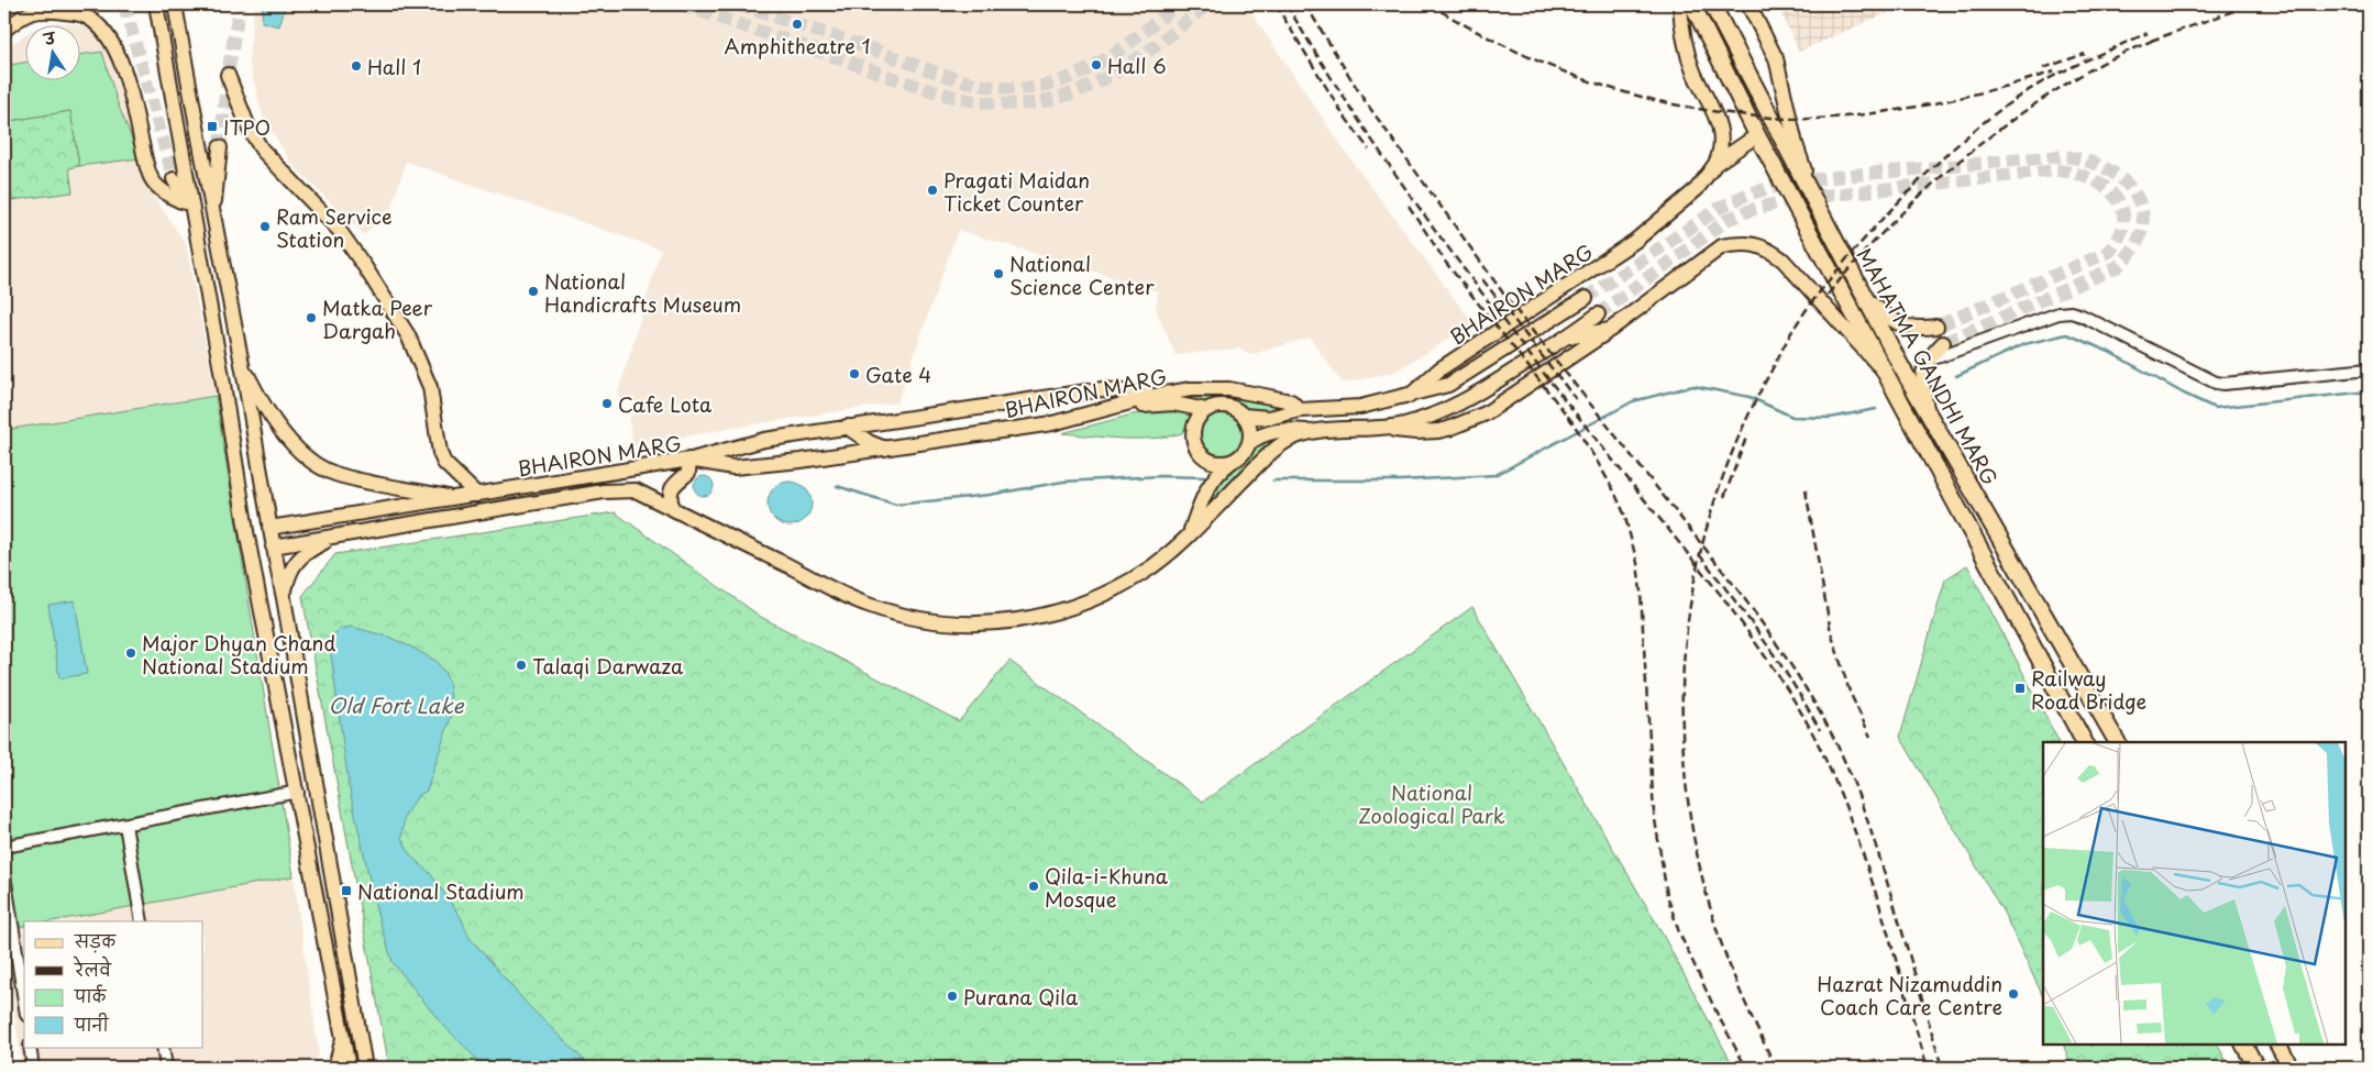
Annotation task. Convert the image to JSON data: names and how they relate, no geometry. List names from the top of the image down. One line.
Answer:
{"streets":{"highway":["MAHATMA GANDHI MARG"],"main road":["BHAIRON MARG"]},"crossings":[["BHAIRON MARG","MAHATMA GANDHI MARG"]],"water":["Old Fort Lake"],"parks":["National Zoological Park"],"places":{"other":["Amphitheatre 1","Hall 6","Hall 1","Pragati Maidan Ticket Counter","Ram Service Station","National Science Center","National Handicrafts Museum","Matka Peer Dargah","Gate 4","Cafe Lota","Major Dhyan Chand National Stadium","Talaqi Darwaza","Qila-i-Khuna Mosque","Hazrat Nizamuddin Coach Care Centre","Purana Qila"],"transit":["ITPO","Railway Road Bridge","National Stadium"]},"legend":["सड़क","रेलवे","पार्क","पानी"],"north":"top"}
